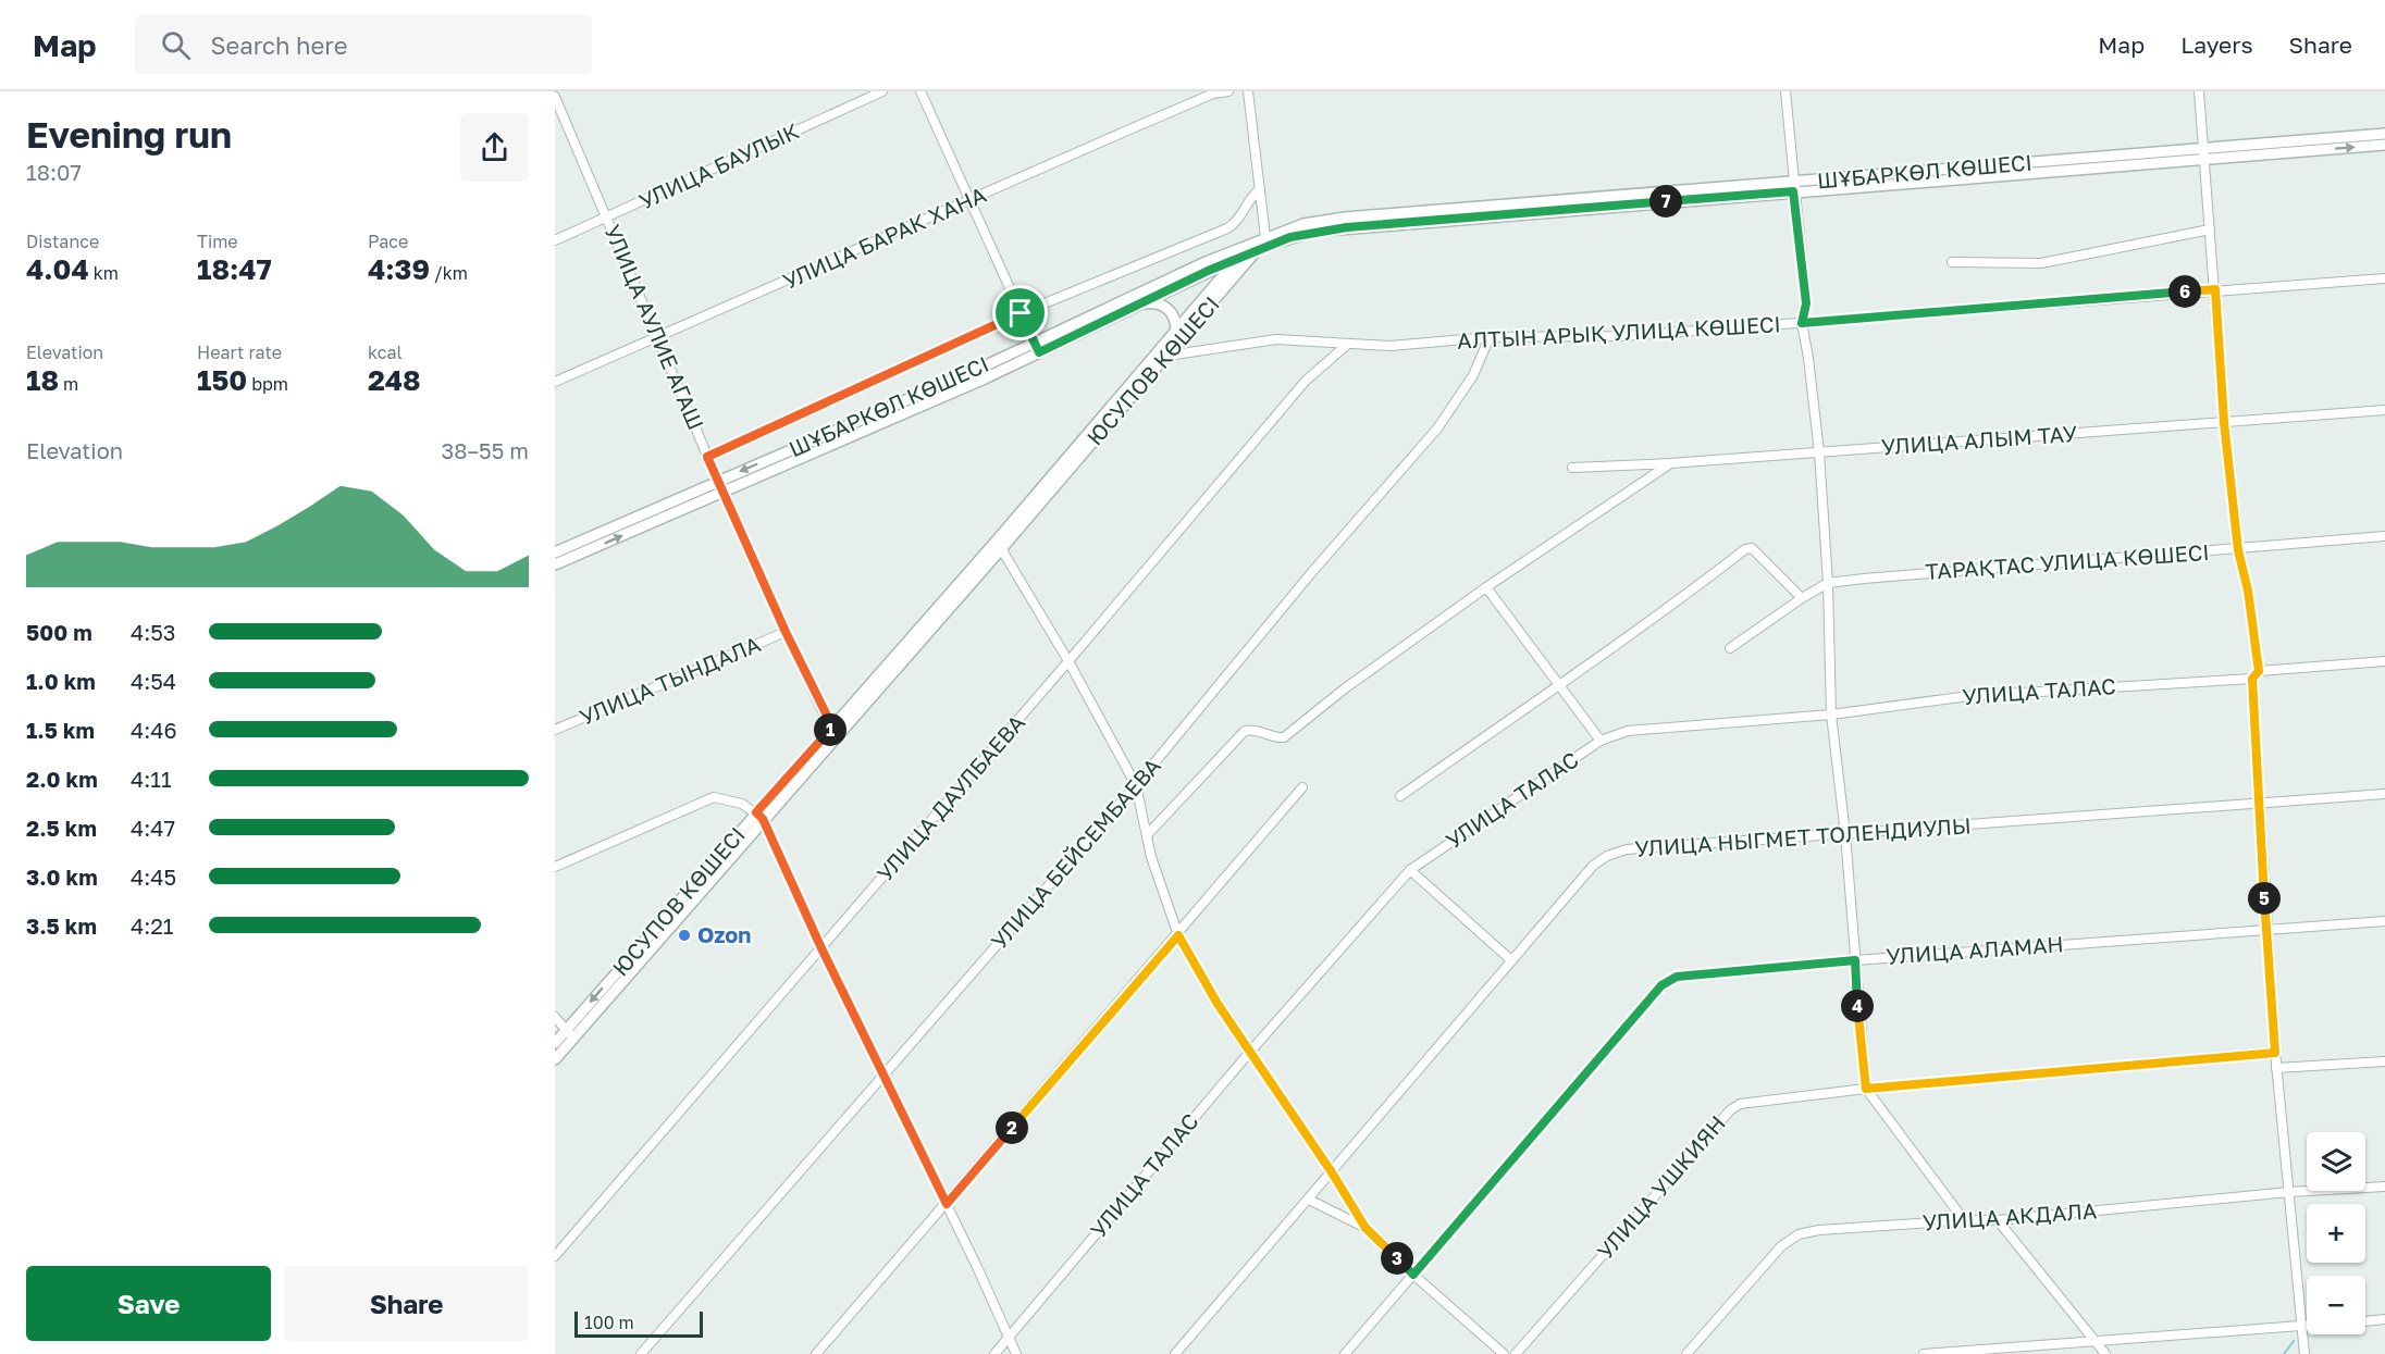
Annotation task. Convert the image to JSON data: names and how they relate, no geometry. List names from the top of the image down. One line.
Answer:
{"streets":{"street":["УЛИЦА БАУЛЫК","ШҰБАРКӨЛ КӨШЕСІ","УЛИЦА БАРАК ХАНА","УЛИЦА АУЛИЕ АГАШ","АЛТЫН АРЫҚ УЛИЦА КӨШЕСІ","ЮСУПОВ КӨШЕСІ","УЛИЦА АЛЫМ ТАУ","ТАРАҚТАС УЛИЦА КӨШЕСІ","УЛИЦА ТЫНДАЛА","УЛИЦА ТАЛАС","УЛИЦА ДАУЛБАЕВА","УЛИЦА НЫГМЕТ ТОЛЕНДИУЛЫ","УЛИЦА БЕЙСЕМБАЕВА","УЛИЦА АЛАМАН","УЛИЦА УШКИЯН","УЛИЦА АКДАЛА"]},"crossings":[["УЛИЦА БАУЛЫК","УЛИЦА АУЛИЕ АГАШ"],["ШҰБАРКӨЛ КӨШЕСІ","УЛИЦА АУЛИЕ АГАШ"],["ШҰБАРКӨЛ КӨШЕСІ","ЮСУПОВ КӨШЕСІ"],["УЛИЦА БАРАК ХАНА","УЛИЦА АУЛИЕ АГАШ"],["УЛИЦА АУЛИЕ АГАШ","ЮСУПОВ КӨШЕСІ"],["УЛИЦА АУЛИЕ АГАШ","УЛИЦА ТЫНДАЛА"],["АЛТЫН АРЫҚ УЛИЦА КӨШЕСІ","ЮСУПОВ КӨШЕСІ"],["АЛТЫН АРЫҚ УЛИЦА КӨШЕСІ","УЛИЦА ДАУЛБАЕВА"],["АЛТЫН АРЫҚ УЛИЦА КӨШЕСІ","УЛИЦА БЕЙСЕМБАЕВА"]],"places":["Ozon"],"scale_bar":"100 m","page":{"header":"Map","search":"Search here","nav":["Map","Layers","Share"],"heading":["Evening run","18:07"],"pins":["7","6","1","5","4","2","3"],"stats":[["Distance","4.04 km"],["Time","18:47"],["Pace","4:39 /km"],["Elevation","18 m"],["Heart rate","150 bpm"],["kcal","248"]],"chart":["Elevation","38–55 m"],"list":[{"name":"500 m","note":"4:53"},{"name":"1.0 km","note":"4:54"},{"name":"1.5 km","note":"4:46"},{"name":"2.0 km","note":"4:11"},{"name":"2.5 km","note":"4:47"},{"name":"3.0 km","note":"4:45"},{"name":"3.5 km","note":"4:21"}],"map_buttons":["+","−"],"buttons":["Save","Share"],"scale":"100 m"}}
